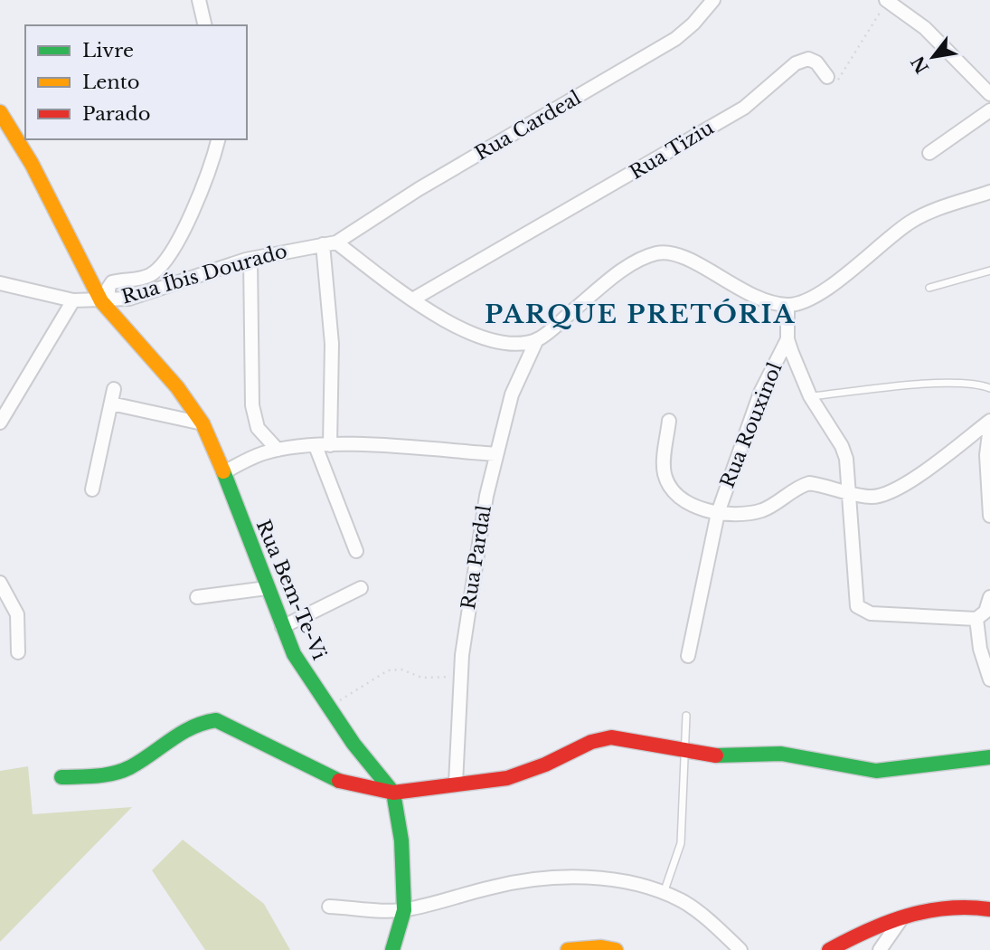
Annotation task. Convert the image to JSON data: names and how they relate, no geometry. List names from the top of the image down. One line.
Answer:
{"streets":{"street":["Rua Cardeal","Rua Tiziu","Rua Íbis Dourado","Rua Rouxinol","Rua Pardal","Rua Bem-Te-Vi"]},"crossings":[["Rua Cardeal","Rua Íbis Dourado"],["Rua Íbis Dourado","Rua Bem-Te-Vi"]],"districts":["PARQUE PRETÓRIA"],"legend":["Livre","Lento","Parado"],"north":"bottom left"}
